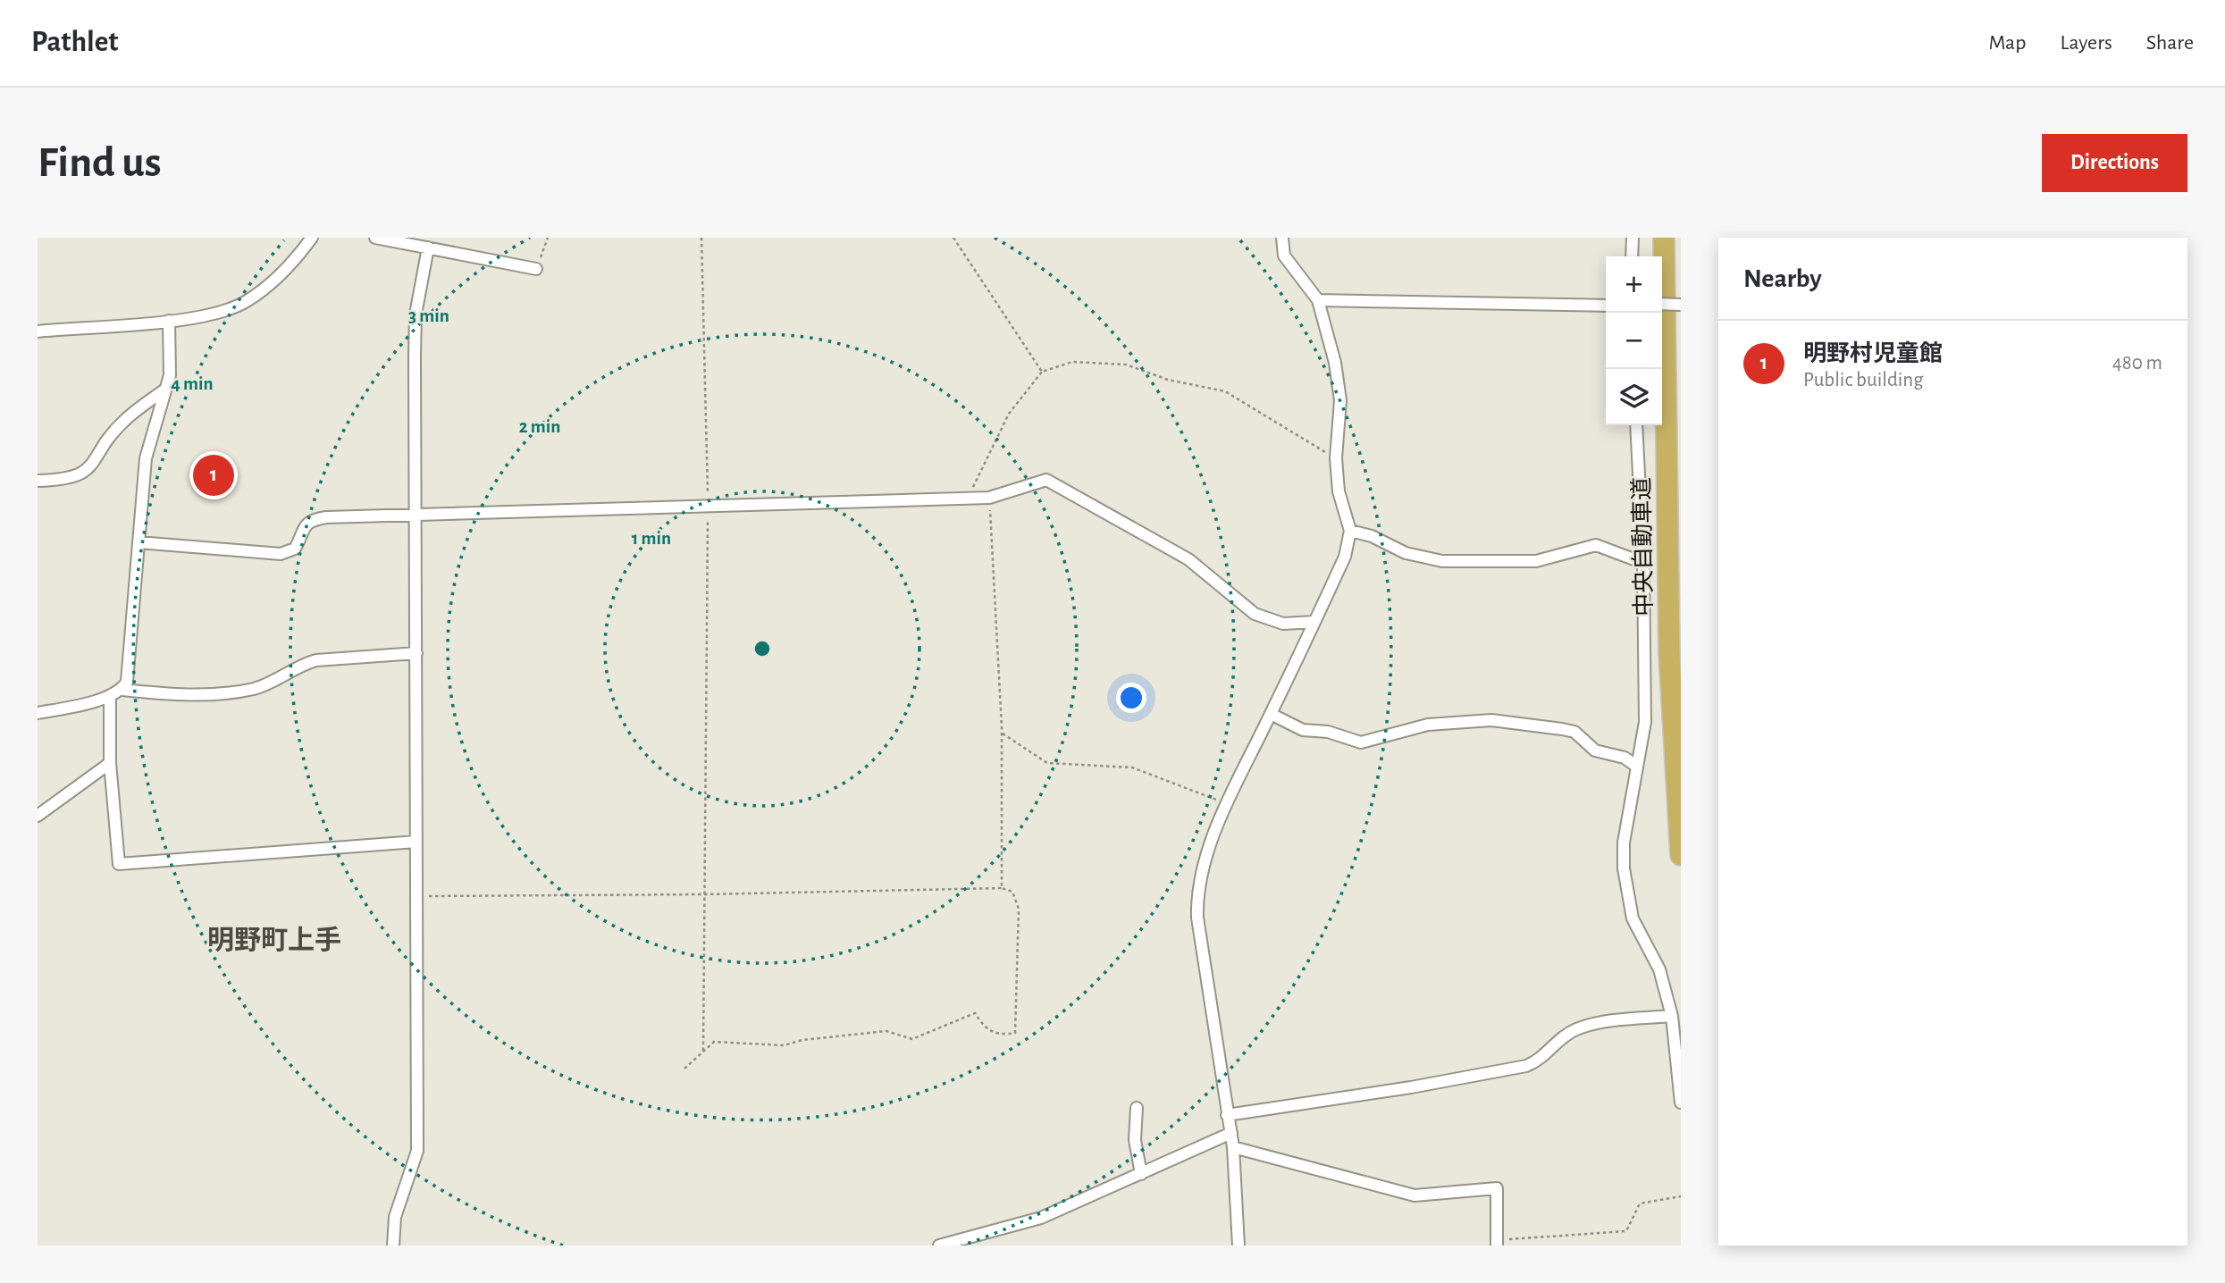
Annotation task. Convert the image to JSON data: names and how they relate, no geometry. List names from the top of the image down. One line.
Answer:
{"streets":{"highway":["中央自動車道"]},"districts":["明野町上手"],"page":{"header":"Pathlet","nav":["Map","Layers","Share"],"buttons":"Directions","title":"Find us","heading":"Nearby","map_buttons":["+","−"],"list":[{"mark":"1","name":"明野村児童館","note":"Public building","value":"480 m"}],"pins":"1"},"rings":["3 min","4 min","2 min","1 min"]}
